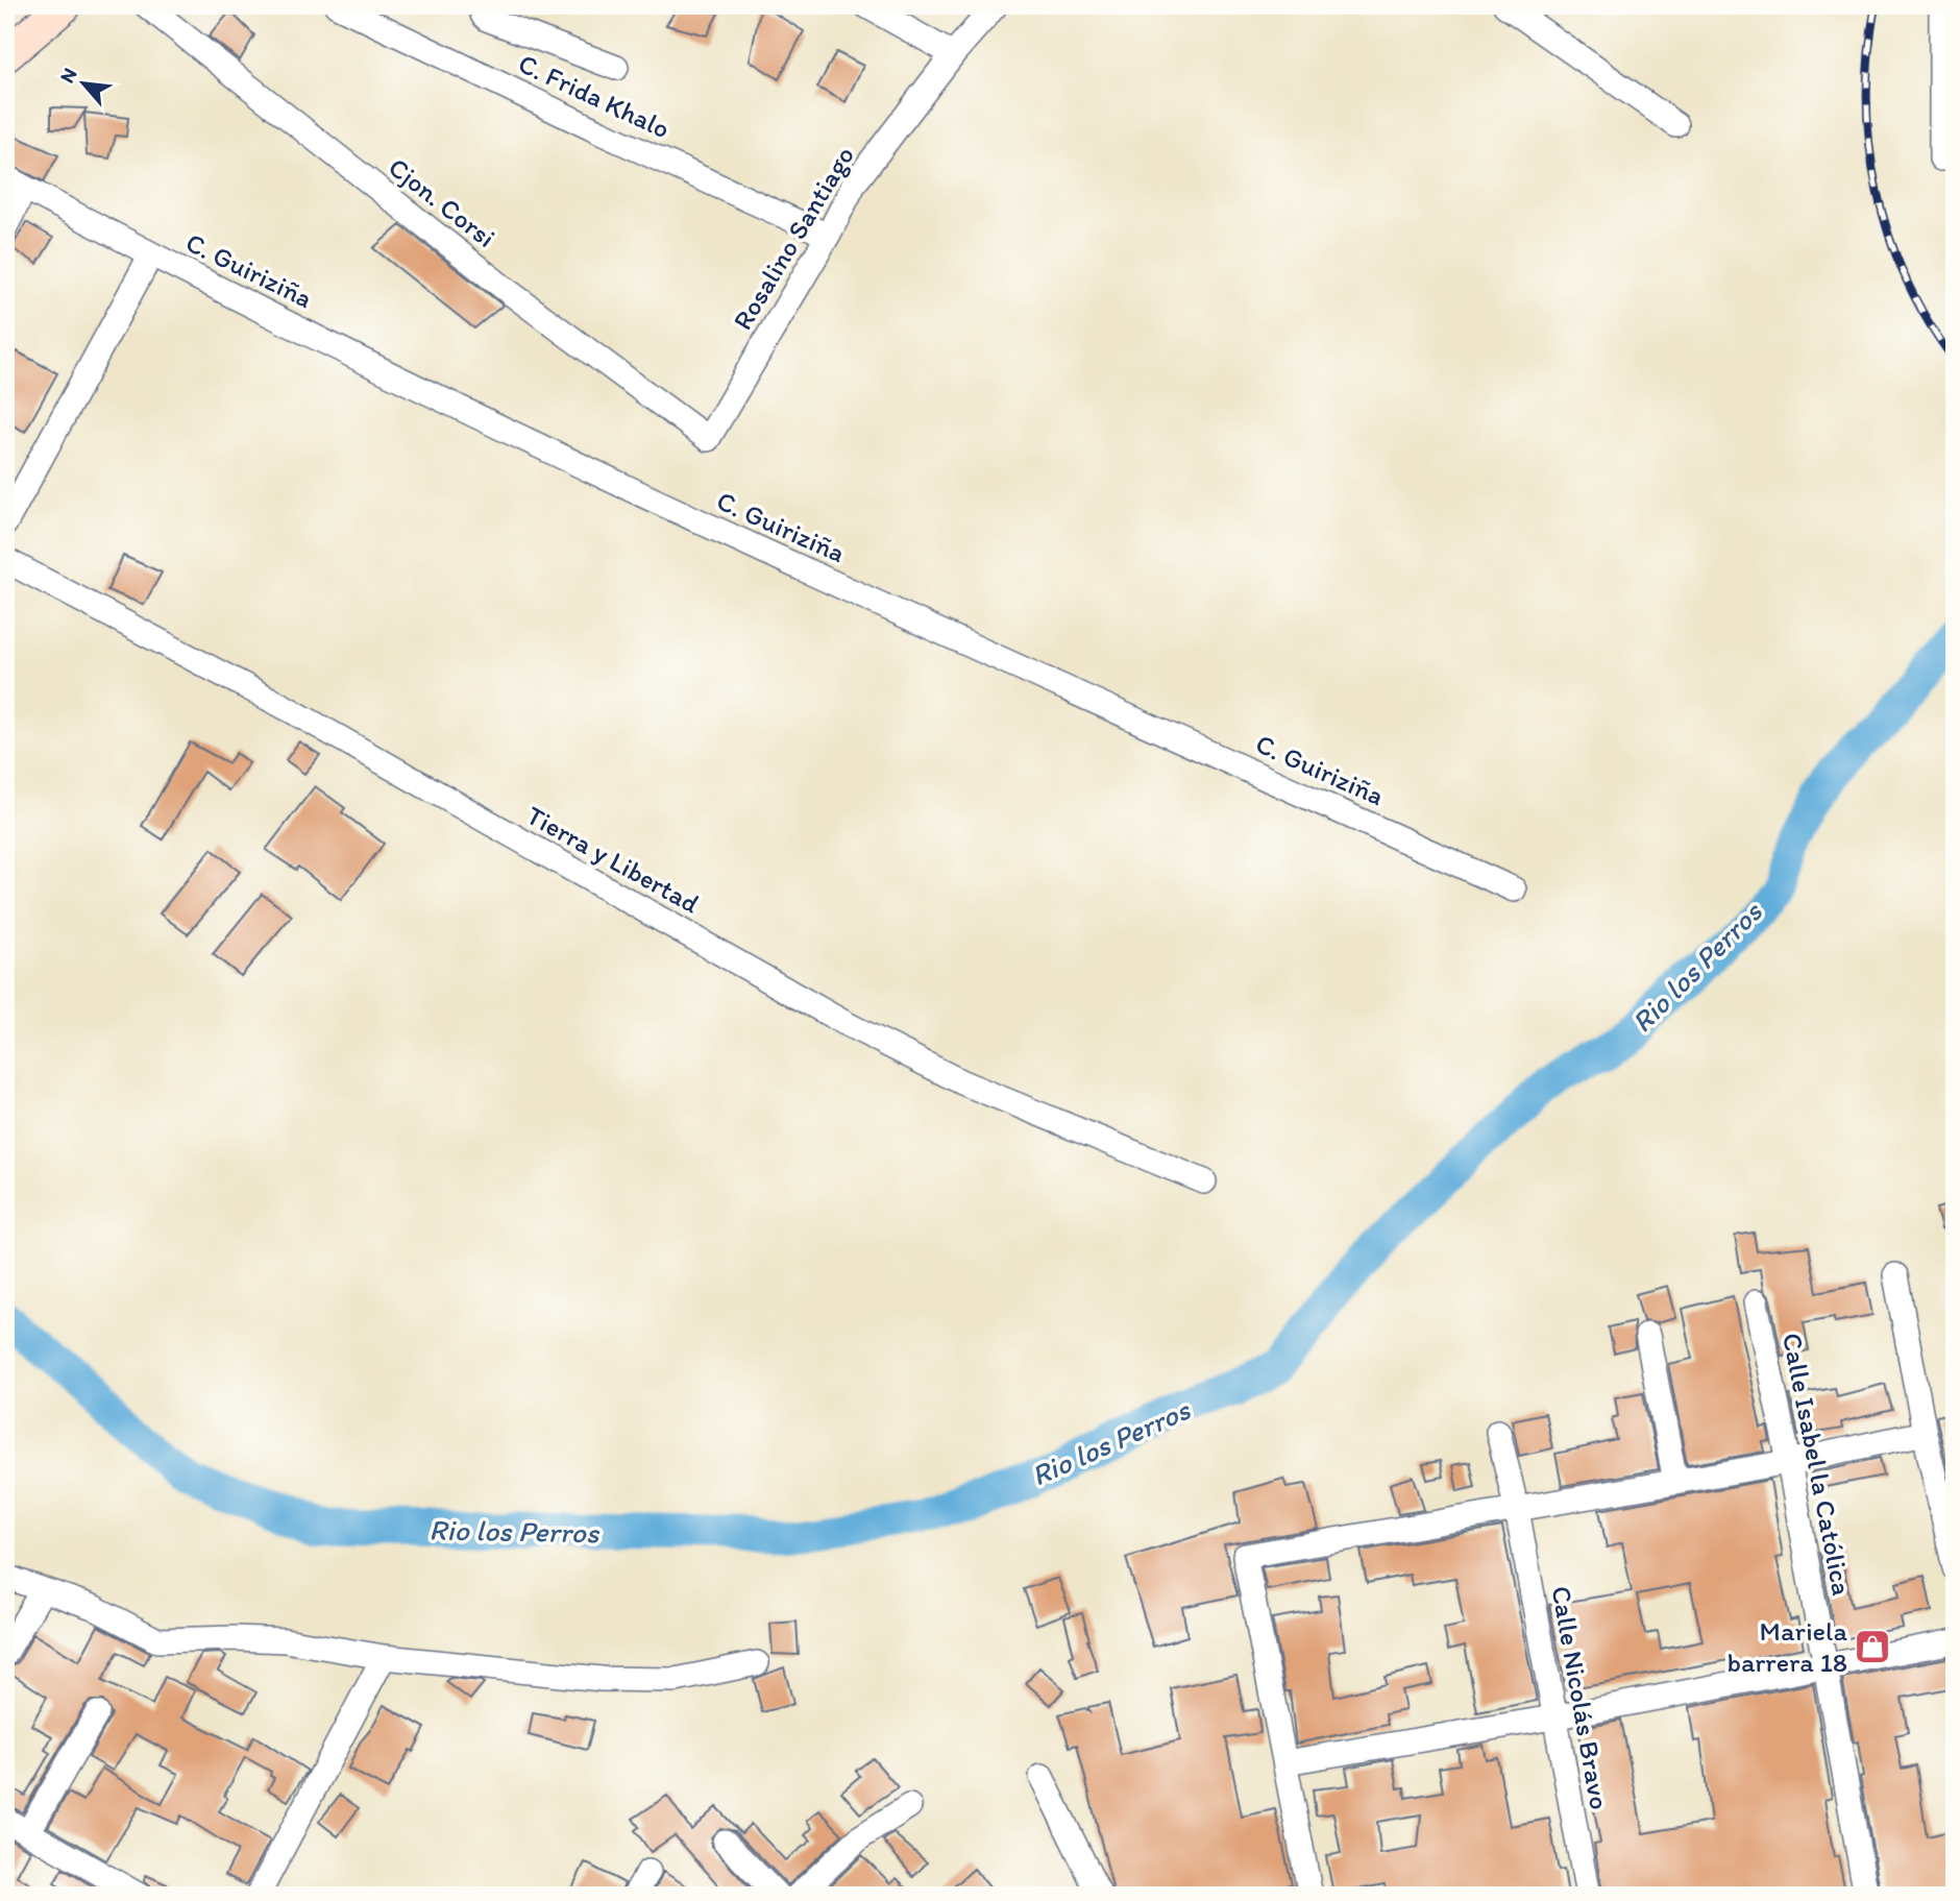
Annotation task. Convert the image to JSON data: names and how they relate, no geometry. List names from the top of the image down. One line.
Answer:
{"streets":{"street":["C. Frida Khalo","Cjon. Corsi","Rosalino Santiago","C. Guiriziña","Tierra y Libertad","Calle Isabel la Católica","Calle Nicolás Bravo"]},"crossings":[["C. Frida Khalo","Rosalino Santiago"],["Cjon. Corsi","Rosalino Santiago"]],"water":["Rio los Perros"],"places":{"shop":["Mariela barrera 18"]},"north":"top left"}
